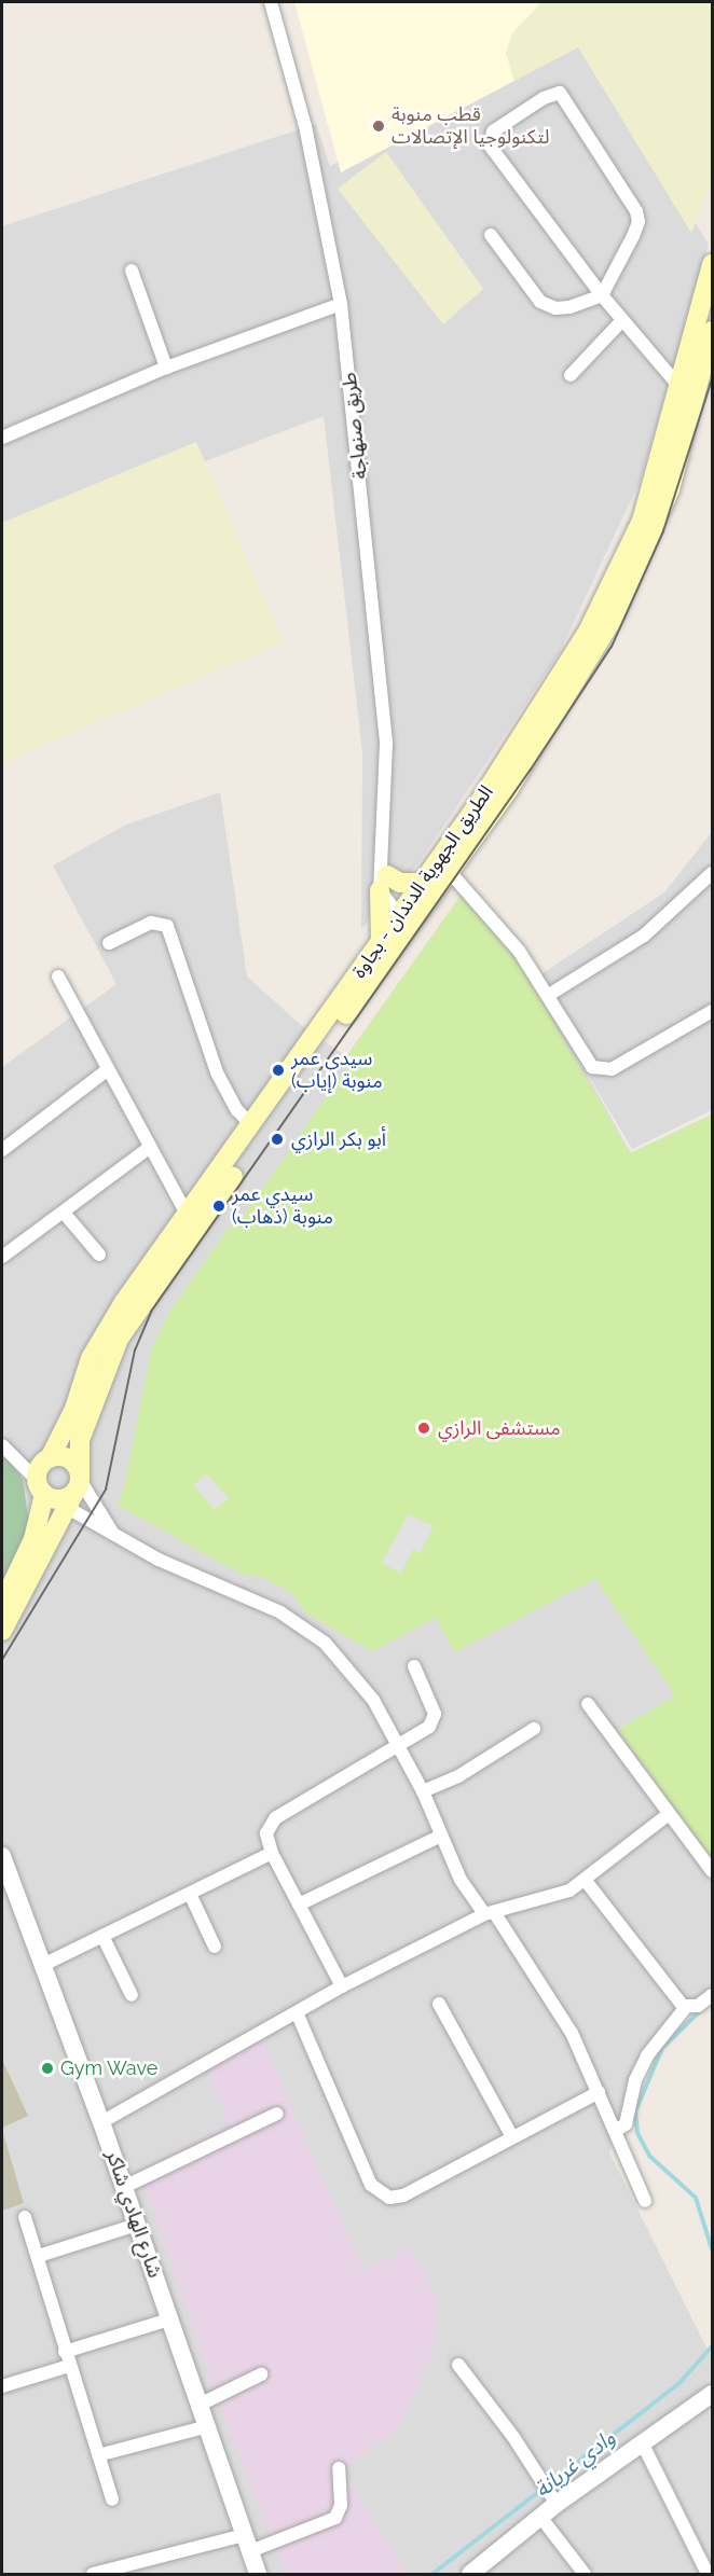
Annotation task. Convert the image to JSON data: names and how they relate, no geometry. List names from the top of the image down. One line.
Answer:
{"streets":{"main road":["الطريق الجهوية الدندان - بجاوة"],"street":["طريق صنهاجة","شارع الهادي شاكر"]},"water":["وادي غريانة"],"places":["قطب منوبة لتكنولوجيا الإتصالات","سيدي عمر منوبة (إياب)","أبو بكر الرازي","سيدي عمر منوبة (ذهاب)","مستشفى الرازي","Gym Wave"]}
